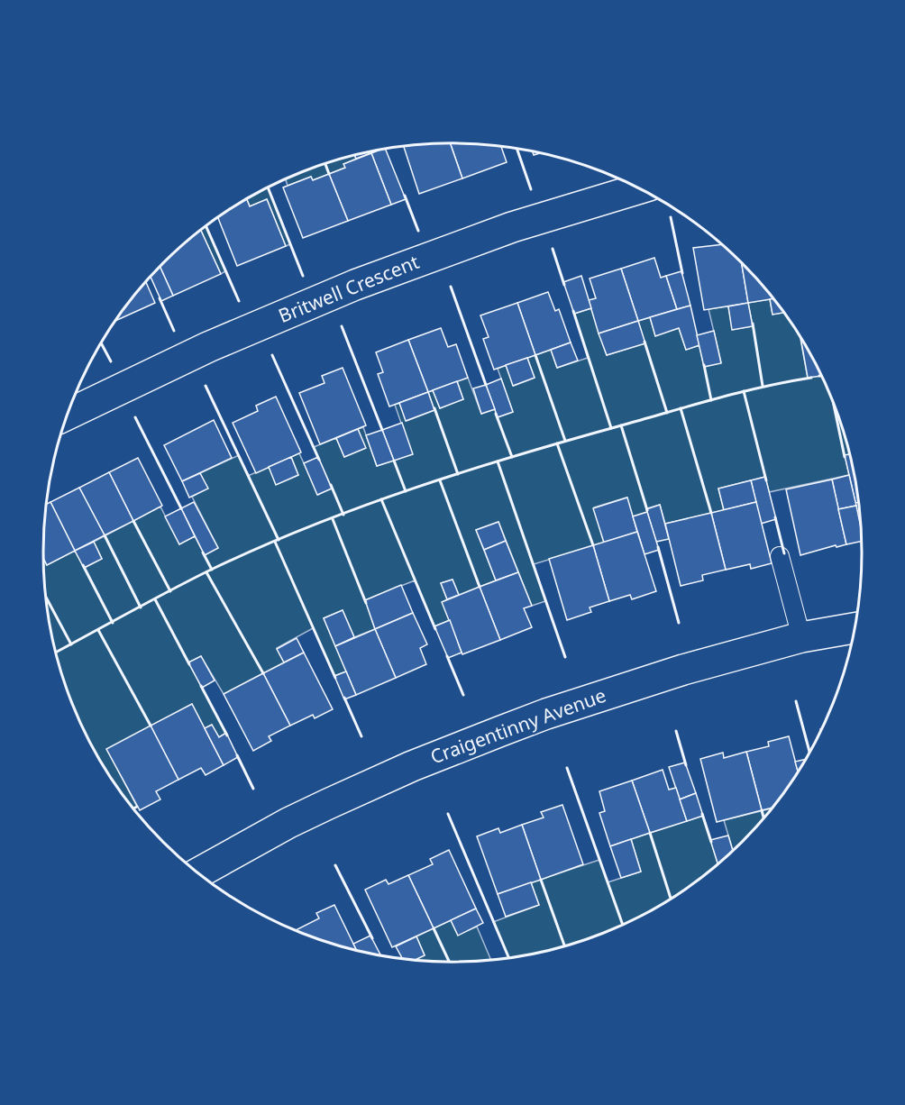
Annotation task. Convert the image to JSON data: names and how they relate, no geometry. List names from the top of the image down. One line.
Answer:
{"streets":{"street":["Britwell Crescent","Craigentinny Avenue"]}}
